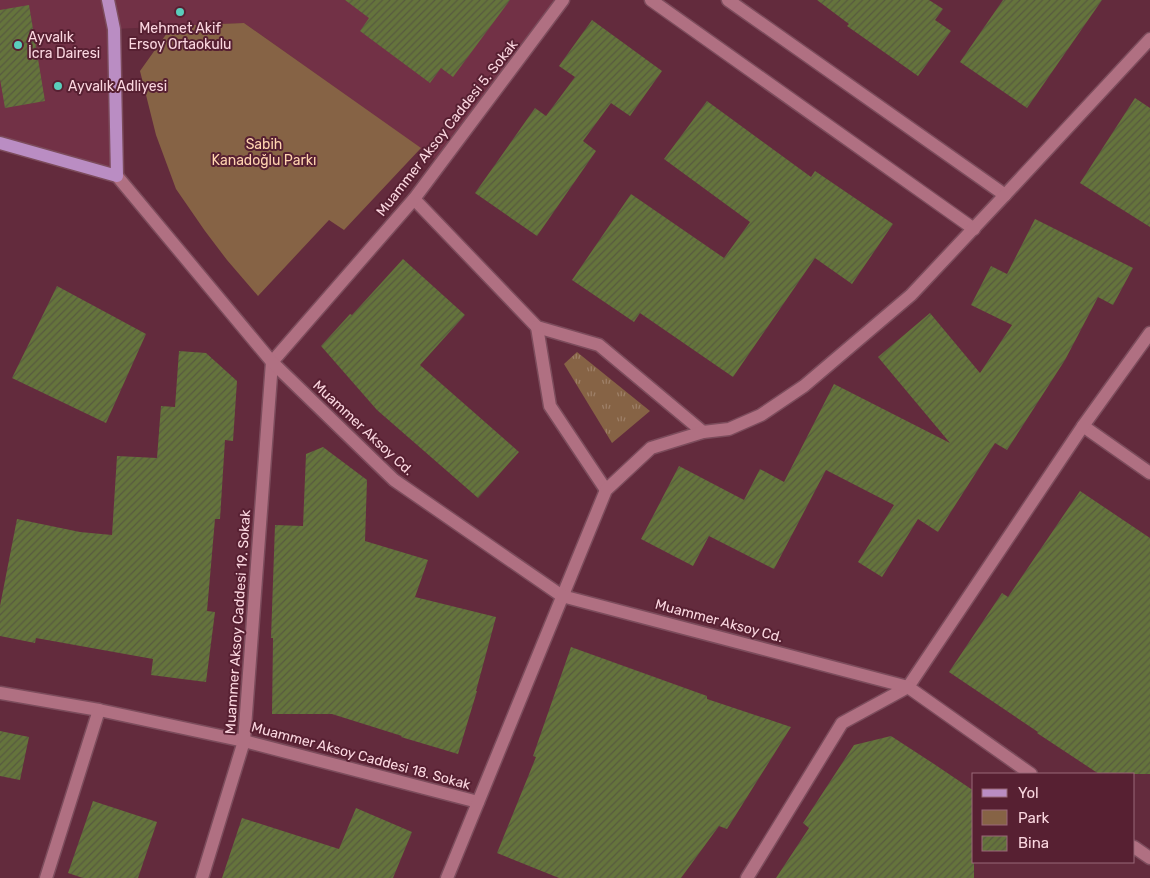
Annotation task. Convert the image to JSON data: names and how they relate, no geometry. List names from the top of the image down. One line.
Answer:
{"streets":{"street":["Muammer Aksoy Caddesi 5. Sokak","Muammer Aksoy Cd.","Muammer Aksoy Caddesi 19. Sokak","Muammer Aksoy Caddesi 18. Sokak"]},"crossings":[["Muammer Aksoy Caddesi 5. Sokak","Muammer Aksoy Cd."],["Muammer Aksoy Caddesi 5. Sokak","Muammer Aksoy Caddesi 19. Sokak"],["Muammer Aksoy Cd.","Muammer Aksoy Caddesi 19. Sokak"],["Muammer Aksoy Caddesi 19. Sokak","Muammer Aksoy Caddesi 18. Sokak"]],"parks":["Sabih Kanadoğlu Parkı"],"places":["Mehmet Akif Ersoy Ortaokulu","Ayvalık İcra Dairesi","Ayvalık Adliyesi"],"legend":["Yol","Park","Bina"]}
